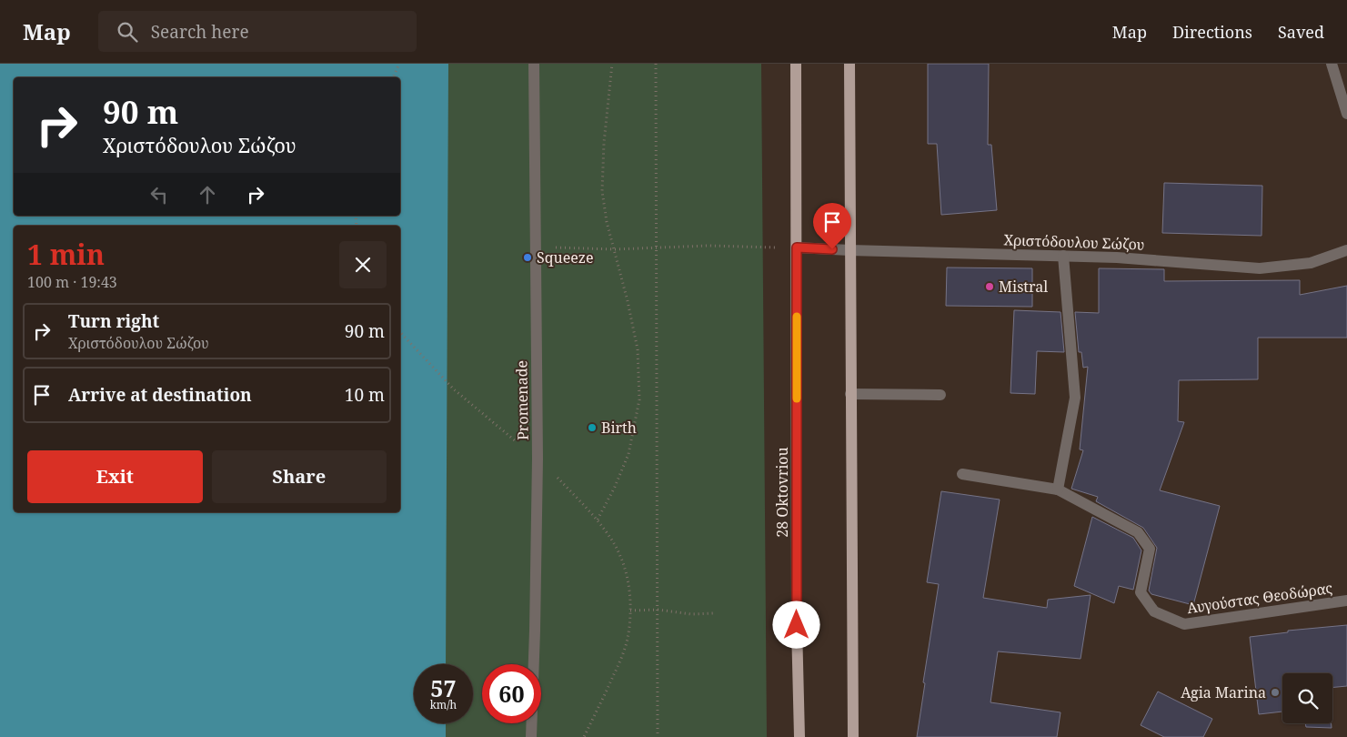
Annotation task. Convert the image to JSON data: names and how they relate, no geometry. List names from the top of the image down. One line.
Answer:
{"streets":{"main road":["28 Oktovriou"],"street":["Χριστόδουλου Σώζου","Promenade","Αυγούστας Θεοδώρας"]},"crossings":[["Χριστόδουλου Σώζου","28 Oktovriou"]],"places":["Squeeze","Mistral","Birth","Agia Marina"],"page":{"header":"Map","search":"Search here","nav":["Map","Directions","Saved"],"turn":["90 m","Χριστόδουλου Σώζου"],"heading":["1 min","100 m · 19:43"],"list":[{"name":"Turn right","note":"Χριστόδουλου Σώζου","value":"90 m"},{"name":"Arrive at destination","value":"10 m"}],"buttons":["Exit","Share"],"speed":"57 km/h","limit":"60"}}
